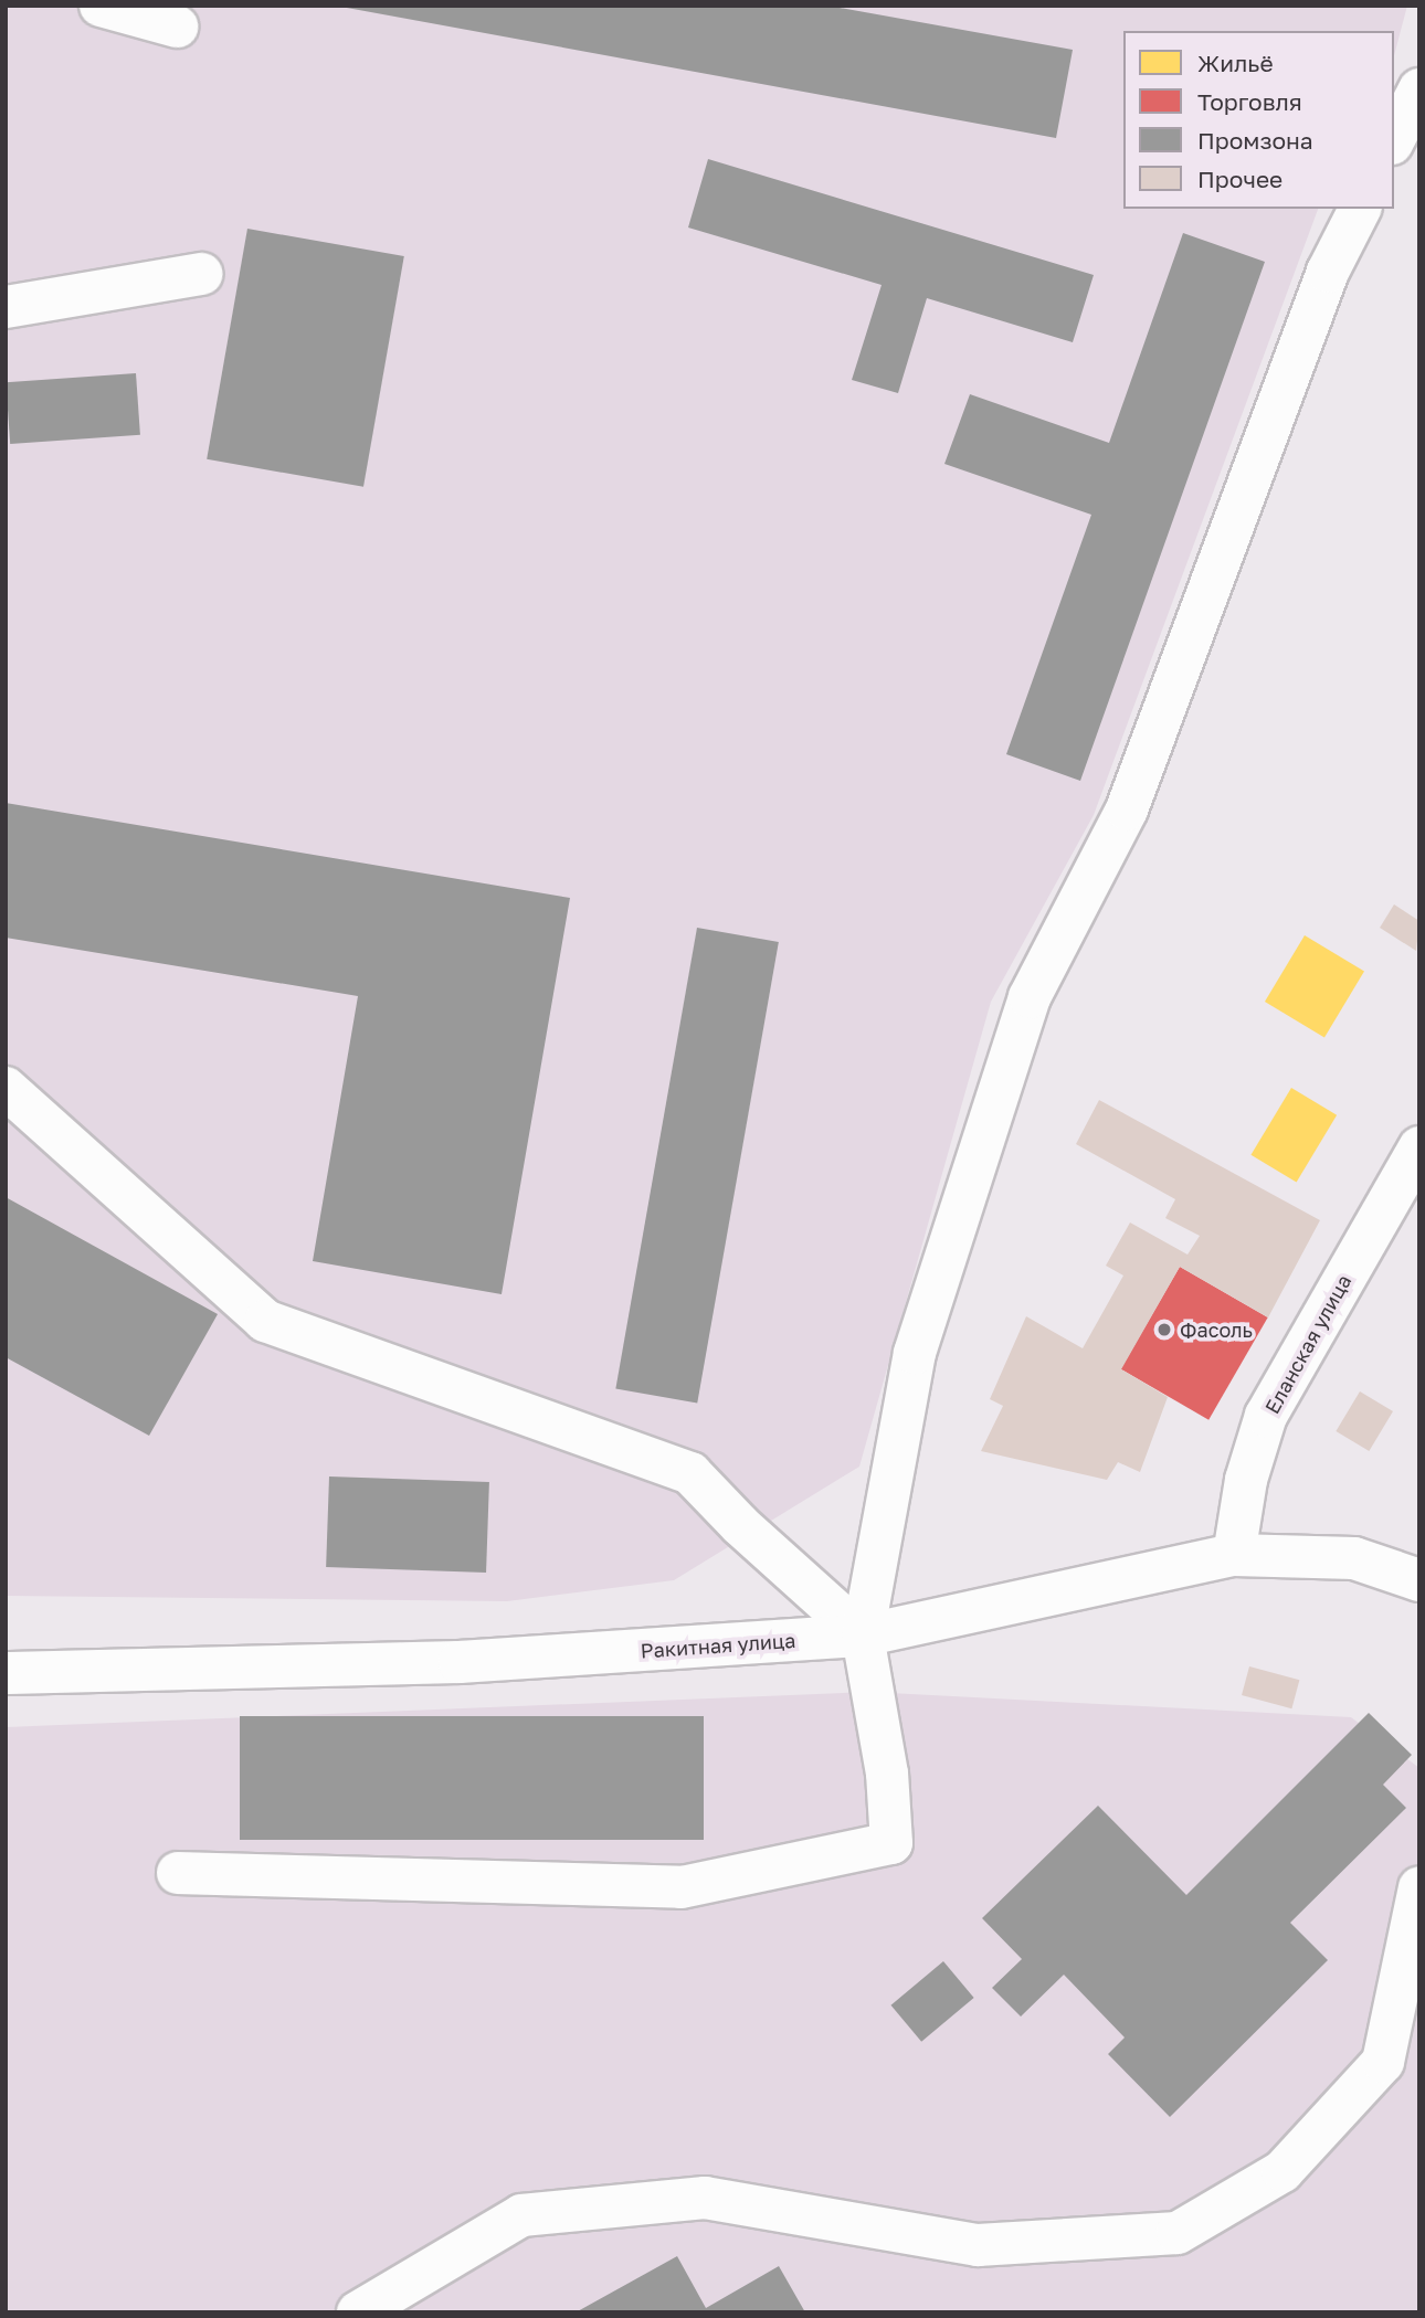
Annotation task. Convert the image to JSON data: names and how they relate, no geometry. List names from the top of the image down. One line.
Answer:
{"streets":{"street":["Еланская улица","Ракитная улица"]},"crossings":[["Еланская улица","Ракитная улица"]],"places":["Фасоль"],"legend":["Жильё","Торговля","Промзона","Прочее"]}
